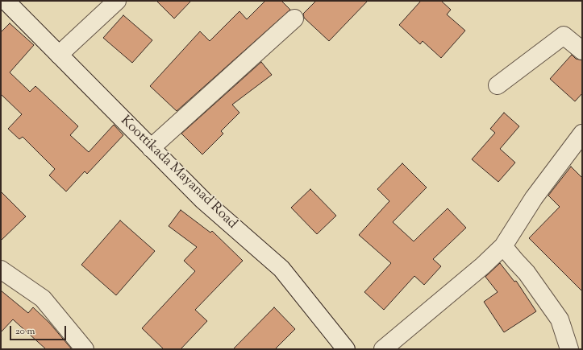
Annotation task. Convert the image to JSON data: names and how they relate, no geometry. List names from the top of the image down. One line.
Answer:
{"streets":{"street":["Koottikada Mayanad Road"]},"scale_bar":"20 m"}
